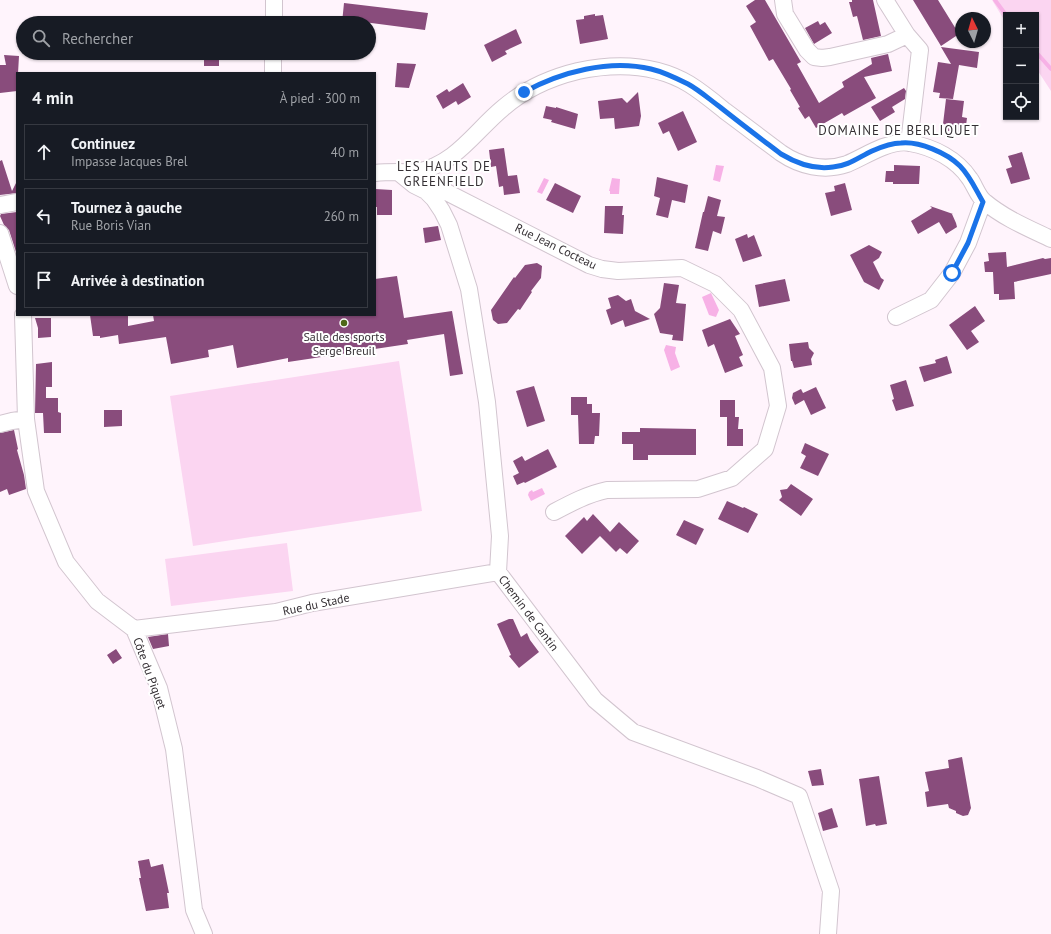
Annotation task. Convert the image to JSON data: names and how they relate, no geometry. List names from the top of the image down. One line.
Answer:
{"streets":{"street":["Rue Jean Cocteau","Rue du Stade","Chemin de Cantin","Côte du Piquet"]},"crossings":[["Rue Jean Cocteau","Chemin de Cantin"],["Rue du Stade","Chemin de Cantin"],["Rue du Stade","Côte du Piquet"]],"districts":["DOMAINE DE BERLIQUET","LES HAUTS DE GREENFIELD"],"places":["Salle des sports Serge Breuil"],"north":"top","page":{"map_buttons":["+","−"],"search":"Rechercher","heading":["4 min","À pied · 300 m"],"list":[["Continuez","Impasse Jacques Brel","40 m"],["Tournez à gauche","Rue Boris Vian","260 m"],"Arrivée à destination"]}}
